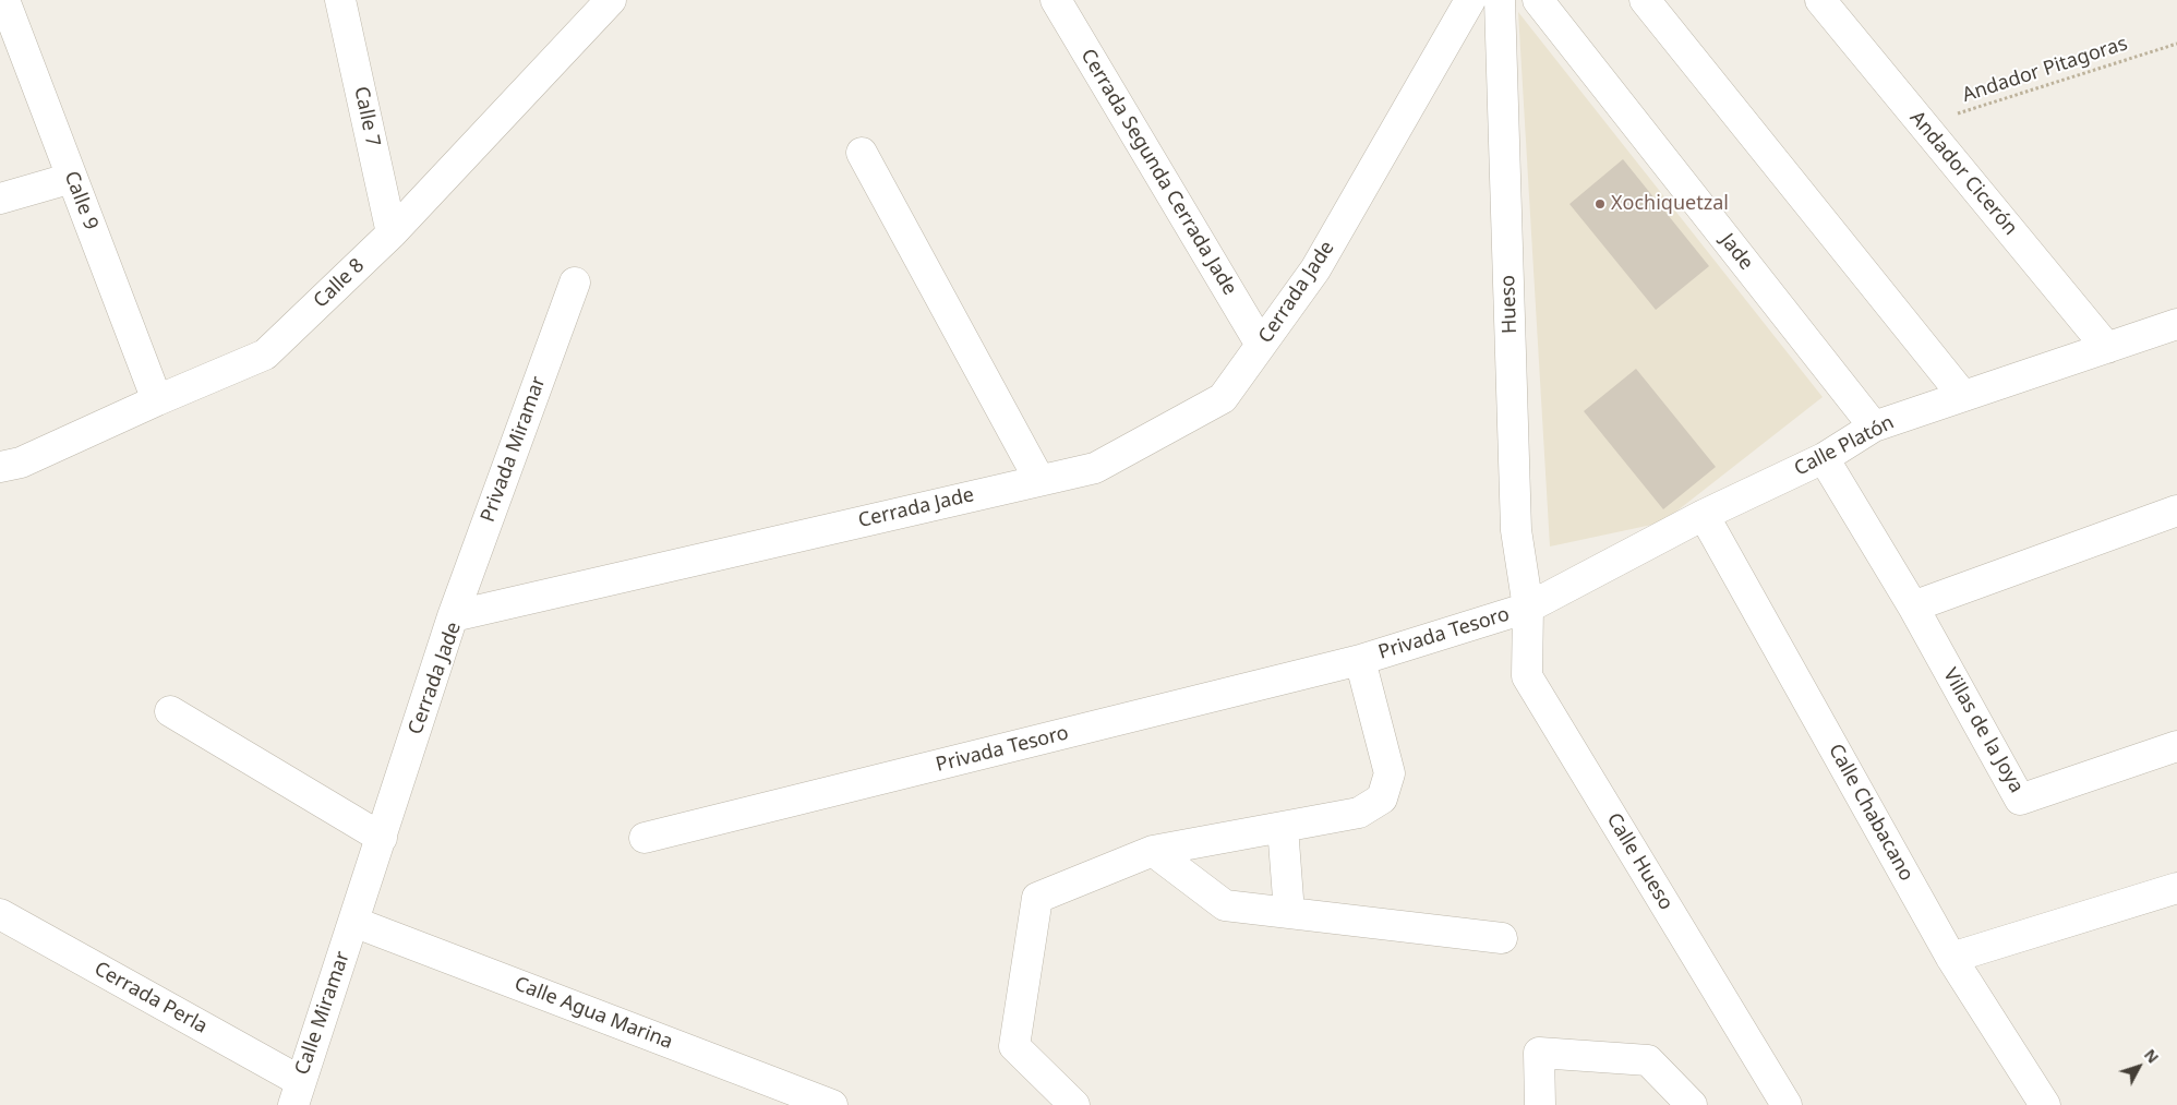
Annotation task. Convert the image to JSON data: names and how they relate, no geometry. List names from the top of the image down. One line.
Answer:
{"streets":{"street":["Calle 7","Cerrada Segunda Cerrada Jade","Andador Cicerón","Calle 9","Jade","Calle 8","Cerrada Jade","Hueso","Calle Platón","Privada Miramar","Privada Tesoro","Villas de la Joya","Calle Chabacano","Calle Hueso","Cerrada Perla","Calle Miramar","Calle Agua Marina"],"path":["Andador Pitagoras"]},"crossings":[["Andador Pitagoras","Andador Cicerón"],["Calle 7","Calle 8"],["Cerrada Segunda Cerrada Jade","Cerrada Jade"],["Andador Cicerón","Calle Platón"],["Calle 9","Calle 8"],["Jade","Calle Platón"],["Cerrada Jade","Privada Miramar"],["Cerrada Jade","Calle Miramar"],["Cerrada Jade","Calle Agua Marina"],["Hueso","Calle Platón"],["Hueso","Privada Tesoro"],["Hueso","Calle Hueso"],["Calle Platón","Privada Tesoro"],["Calle Platón","Villas de la Joya"],["Calle Platón","Calle Chabacano"],["Calle Platón","Calle Hueso"],["Privada Tesoro","Calle Hueso"],["Cerrada Perla","Calle Miramar"],["Calle Miramar","Calle Agua Marina"]],"places":["Xochiquetzal"],"north":"top right"}
